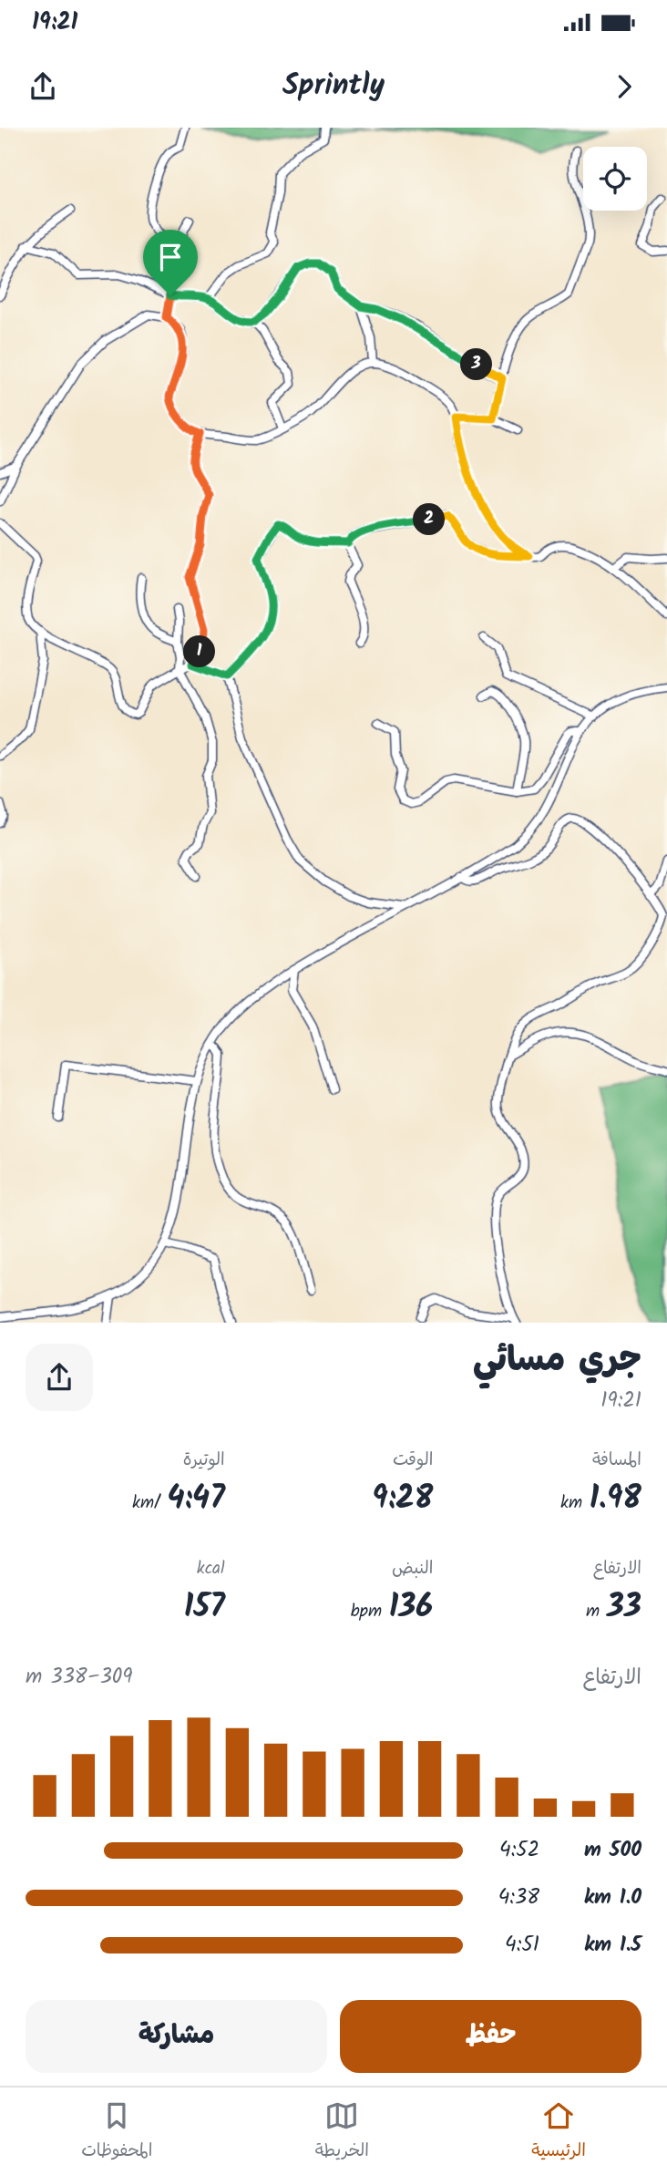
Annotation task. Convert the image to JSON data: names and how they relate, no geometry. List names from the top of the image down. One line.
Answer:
{"page":{"status":"19:21","header":"Sprintly","pins":["3","2","1"],"heading":["جري مسائي","19:21"],"stats":[["المسافة","1.98 km"],["الوقت","9:28"],["الوتيرة","4:47 /km"],["الارتفاع","33 m"],["النبض","136 bpm"],["kcal","157"]],"chart":["الارتفاع","309–338 m"],"list":[{"name":"500 m","note":"4:52"},{"name":"1.0 km","note":"4:38"},{"name":"1.5 km","note":"4:51"}],"buttons":["حفظ","مشاركة"],"tabs":["الرئيسية","الخريطة","المحفوظات"]}}
